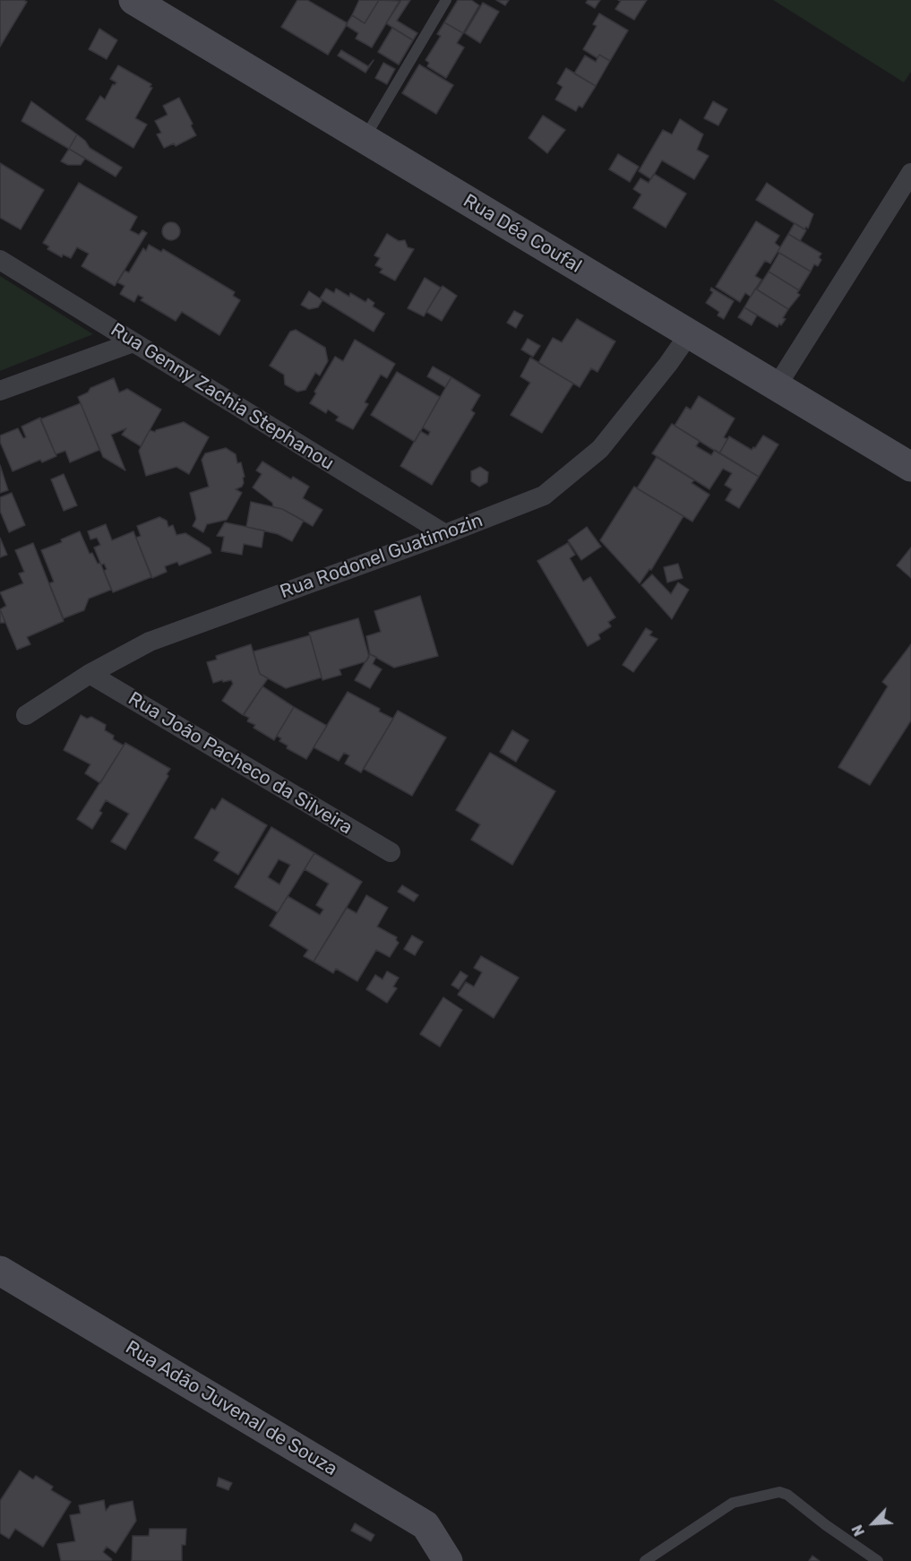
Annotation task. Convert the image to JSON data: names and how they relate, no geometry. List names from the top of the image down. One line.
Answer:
{"streets":{"main road":["Rua Déa Coufal","Rua Adão Juvenal de Souza"],"street":["Rua Genny Zachia Stephanou","Rua Rodonel Guatimozin","Rua João Pacheco da Silveira"]},"crossings":[["Rua Déa Coufal","Rua Rodonel Guatimozin"],["Rua Genny Zachia Stephanou","Rua Rodonel Guatimozin"],["Rua Rodonel Guatimozin","Rua João Pacheco da Silveira"]],"north":"bottom left"}
